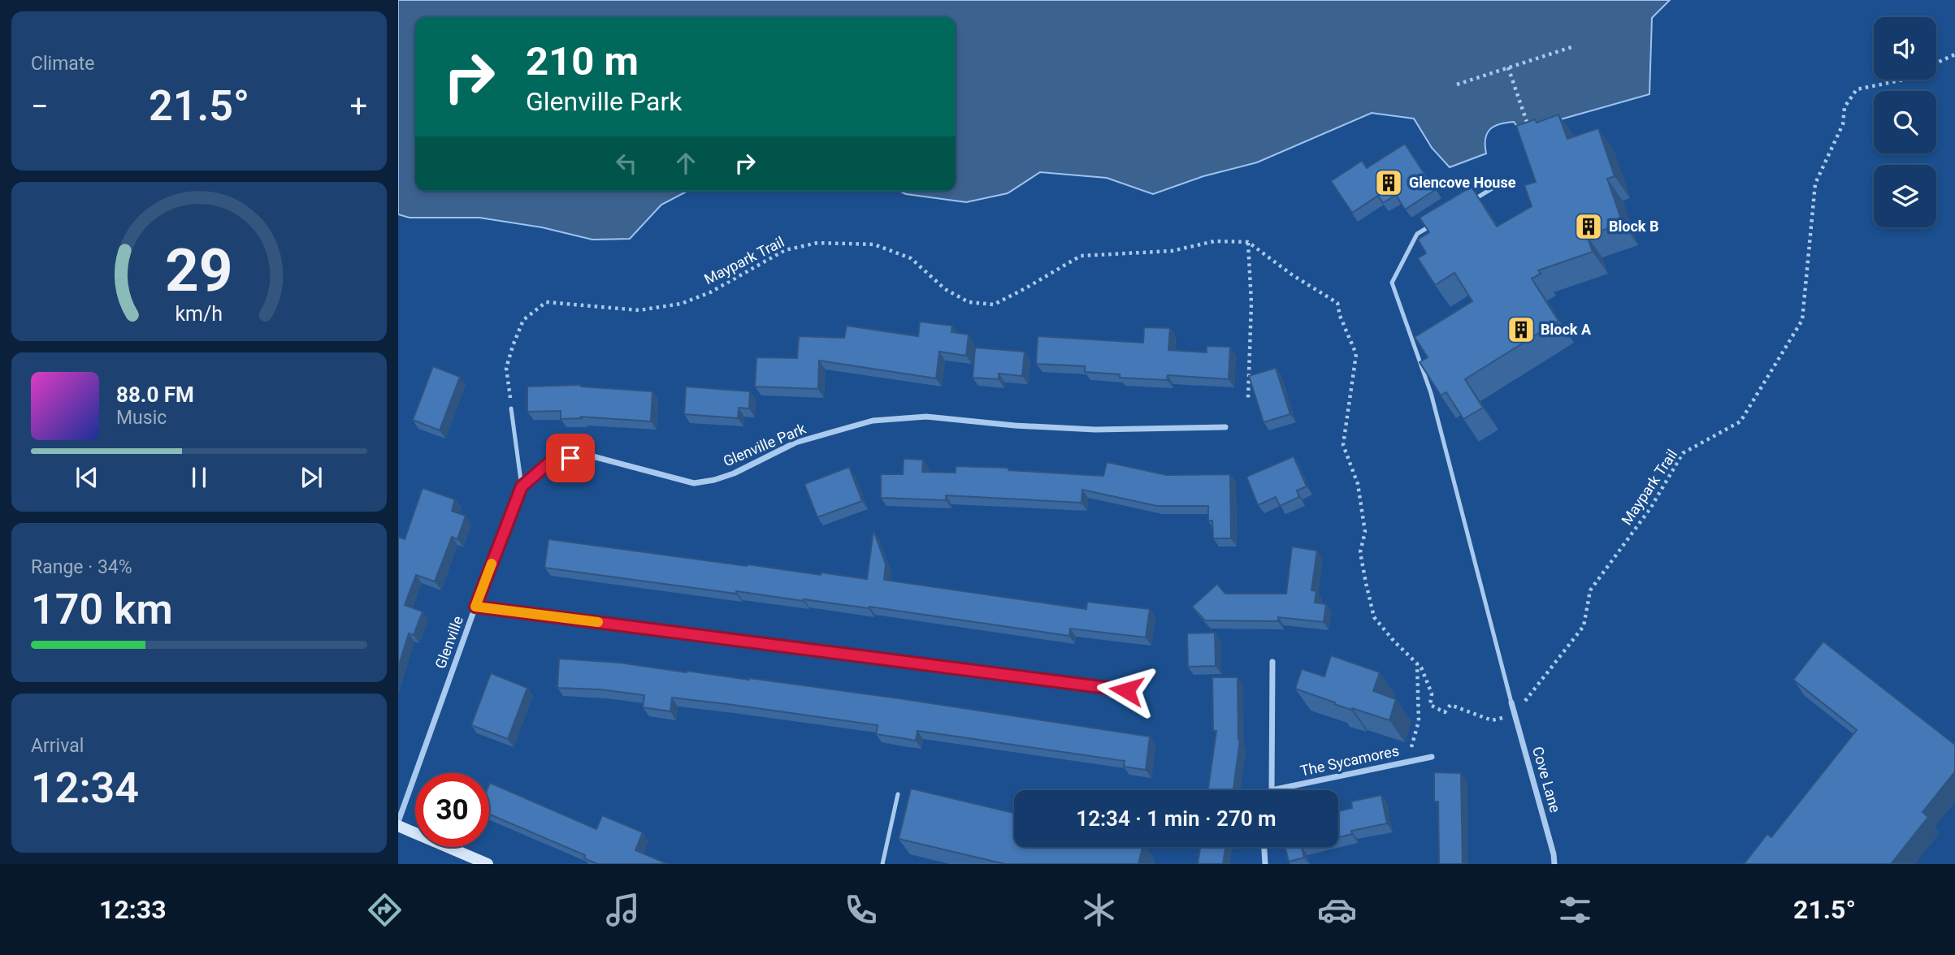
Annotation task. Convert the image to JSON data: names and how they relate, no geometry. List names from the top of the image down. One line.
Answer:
{"streets":{"street":["Glenville Park","Glenville","The Sycamores","Cove Lane"],"path":["Maypark Trail"]},"crossings":[["Maypark Trail","Cove Lane"],["Glenville Park","Glenville"]],"places":{"building":["Glencove House","Block B","Block A"]},"page":{"tile":["Climate",["Range · 34%","170 km"],["Arrival","12:34"]],"turn":["210 m","Glenville Park"],"heat":["−","21.5°","+"],"song":["88.0 FM","Music"],"limit":"30","trip":"12:34 · 1 min · 270 m","tabs":["12:33","21.5°"],"gauge":["29","km/h"]}}
